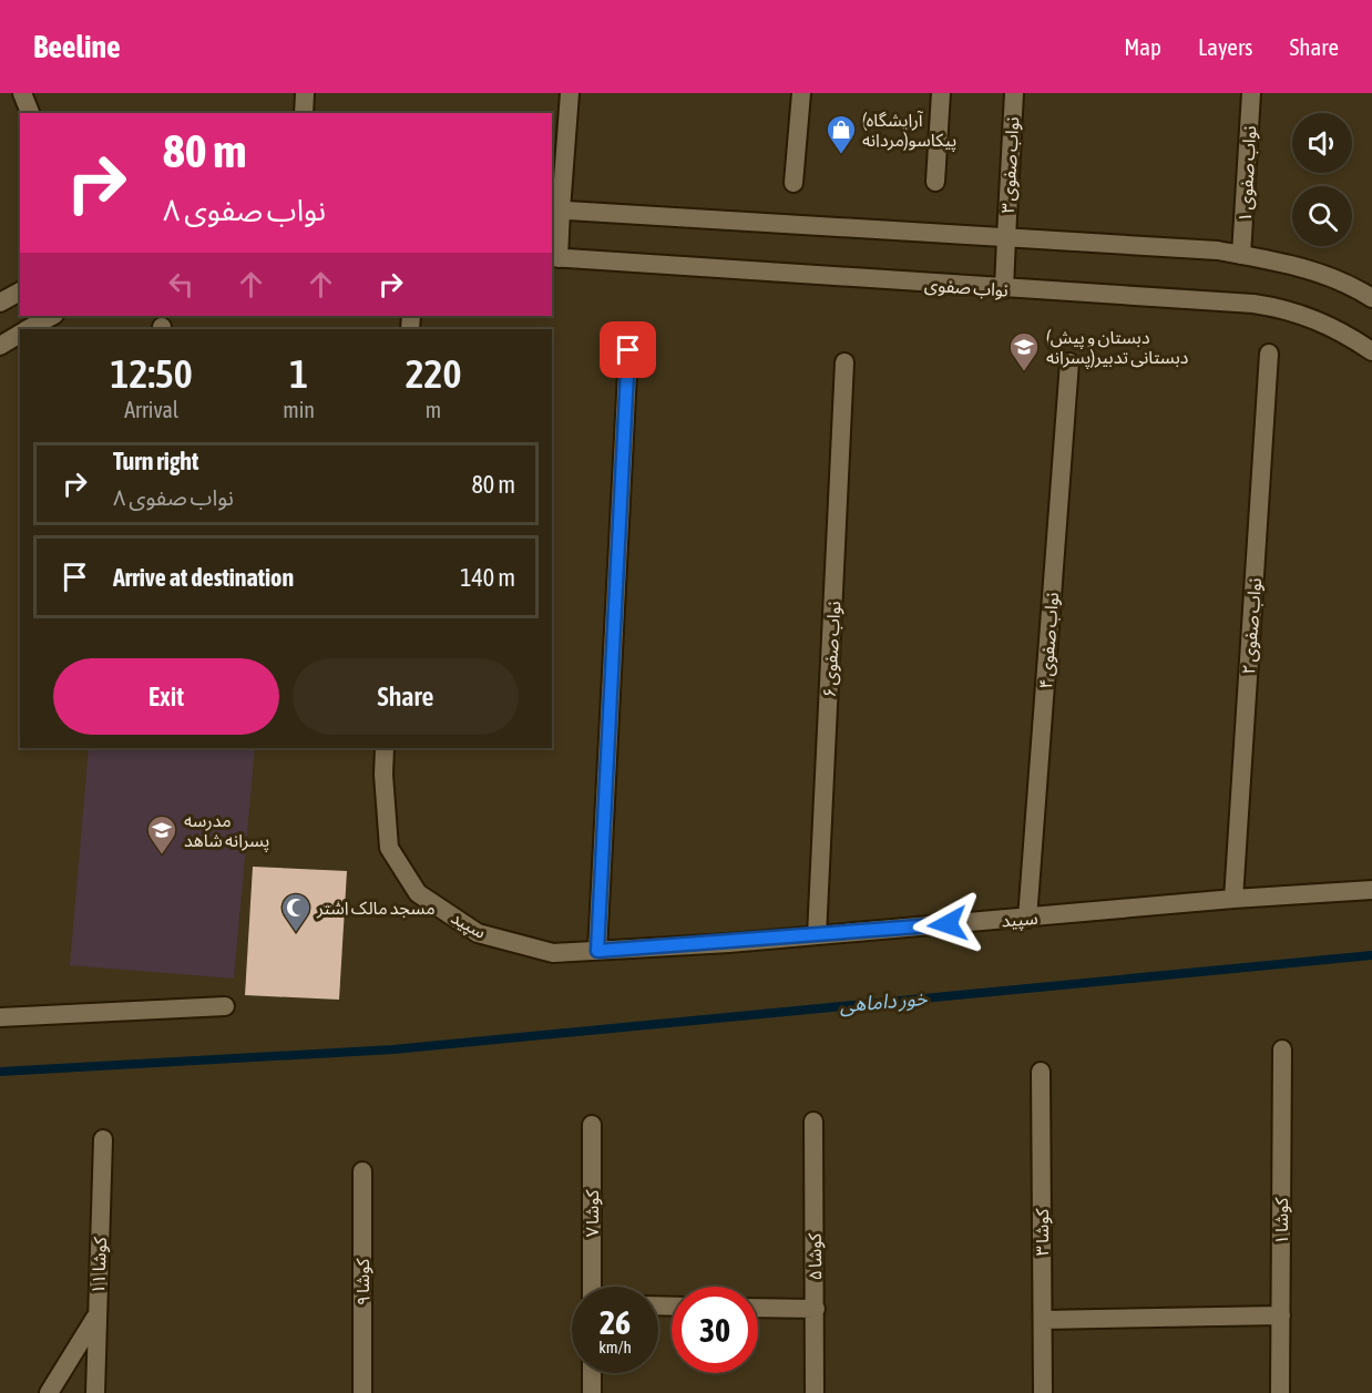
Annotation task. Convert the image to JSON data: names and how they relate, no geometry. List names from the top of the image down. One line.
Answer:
{"streets":{"street":["نواب صفوی ۳","نواب صفوی ۱","نواب صفوی","نواب صفوی ۲","نواب صفوی ۴","نواب صفوی ۶","سپید","کوشا ۷","کوشا ۱","کوشا ۳","کوشا ۵","کوشا ۱۱","کوشا ۹"]},"crossings":[["نواب صفوی ۳","نواب صفوی"],["نواب صفوی ۲","سپید"],["نواب صفوی ۴","سپید"],["نواب صفوی ۶","سپید"]],"water":["خور داماهی"],"places":{"shop":["(آرایشگاه پیکاسو(مردانه"],"school or university":["(دبستان و پیش دبستانی تدبیر(پسرانه","مدرسه پسرانه شاهد"],"mosque":["مسجد مالک اشتر"]},"page":{"header":"Beeline","nav":["Map","Layers","Share"],"turn":["80 m","نواب صفوی ۸"],"eta":["12:50","Arrival","1","min","220","m"],"list":[{"name":"Turn right","note":"نواب صفوی ۸","value":"80 m"},{"name":"Arrive at destination","value":"140 m"}],"buttons":["Exit","Share"],"speed":"26 km/h","limit":"30"}}
